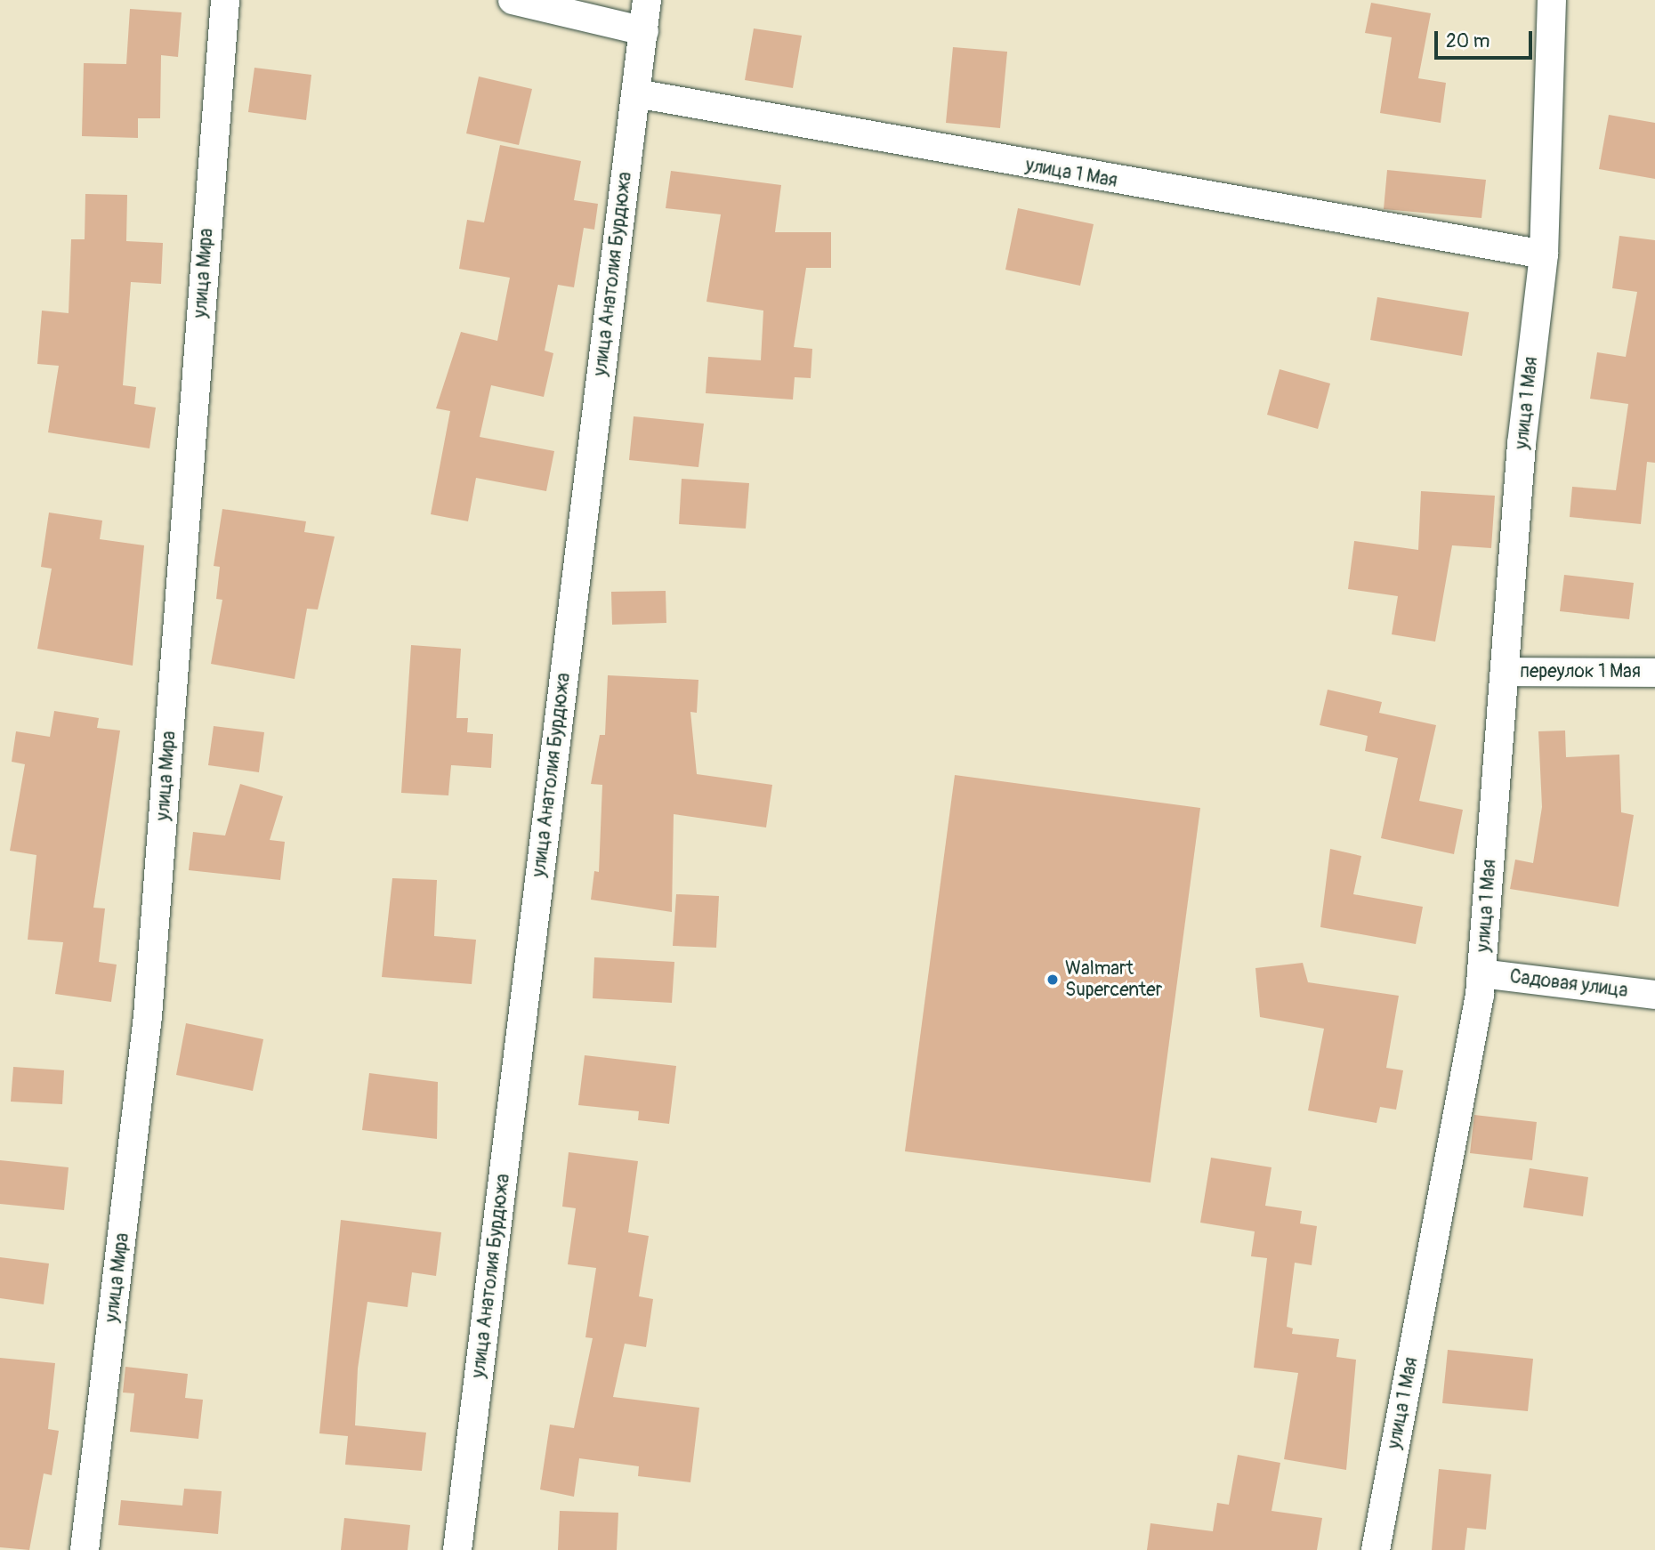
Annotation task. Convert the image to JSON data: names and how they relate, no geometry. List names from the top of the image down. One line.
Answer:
{"streets":{"street":["улица 1 Мая","улица Мира","улица Анатолия Бурдюжа","переулок 1 Мая","Садовая улица"]},"crossings":[["улица 1 Мая","улица Анатолия Бурдюжа"],["улица 1 Мая","переулок 1 Мая"],["улица 1 Мая","Садовая улица"]],"places":["Walmart Supercenter"],"scale_bar":"20 m"}
